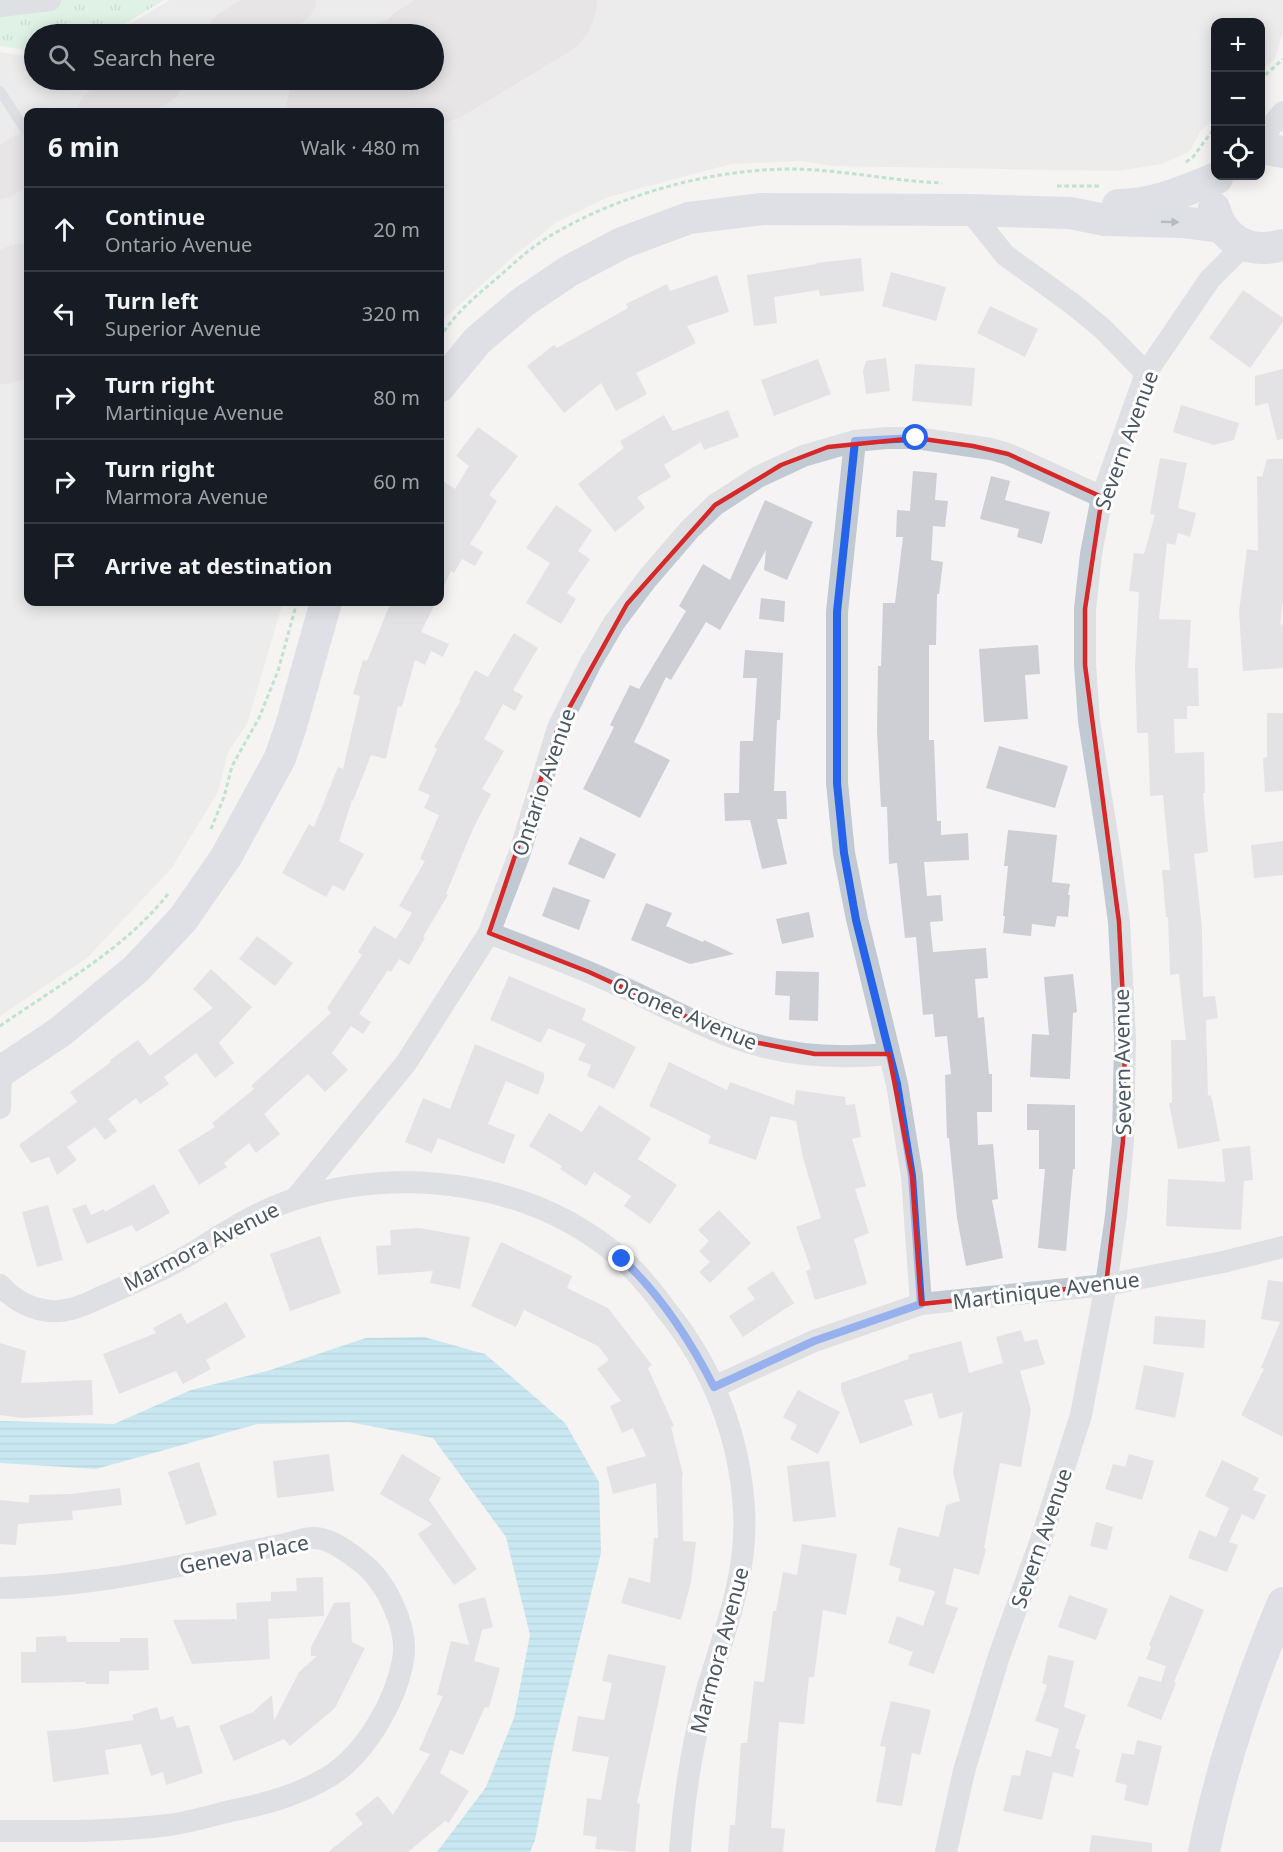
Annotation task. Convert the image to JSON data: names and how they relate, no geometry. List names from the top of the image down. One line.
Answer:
{"streets":{"street":["Severn Avenue","Ontario Avenue","Oconee Avenue","Marmora Avenue","Martinique Avenue","Geneva Place"]},"crossings":[["Severn Avenue","Ontario Avenue"],["Severn Avenue","Martinique Avenue"],["Ontario Avenue","Oconee Avenue"],["Ontario Avenue","Marmora Avenue"],["Marmora Avenue","Martinique Avenue"]],"page":{"map_buttons":["+","−"],"search":"Search here","heading":["6 min","Walk · 480 m"],"list":[["Continue","Ontario Avenue","20 m"],["Turn left","Superior Avenue","320 m"],["Turn right","Martinique Avenue","80 m"],["Turn right","Marmora Avenue","60 m"],"Arrive at destination"]}}
